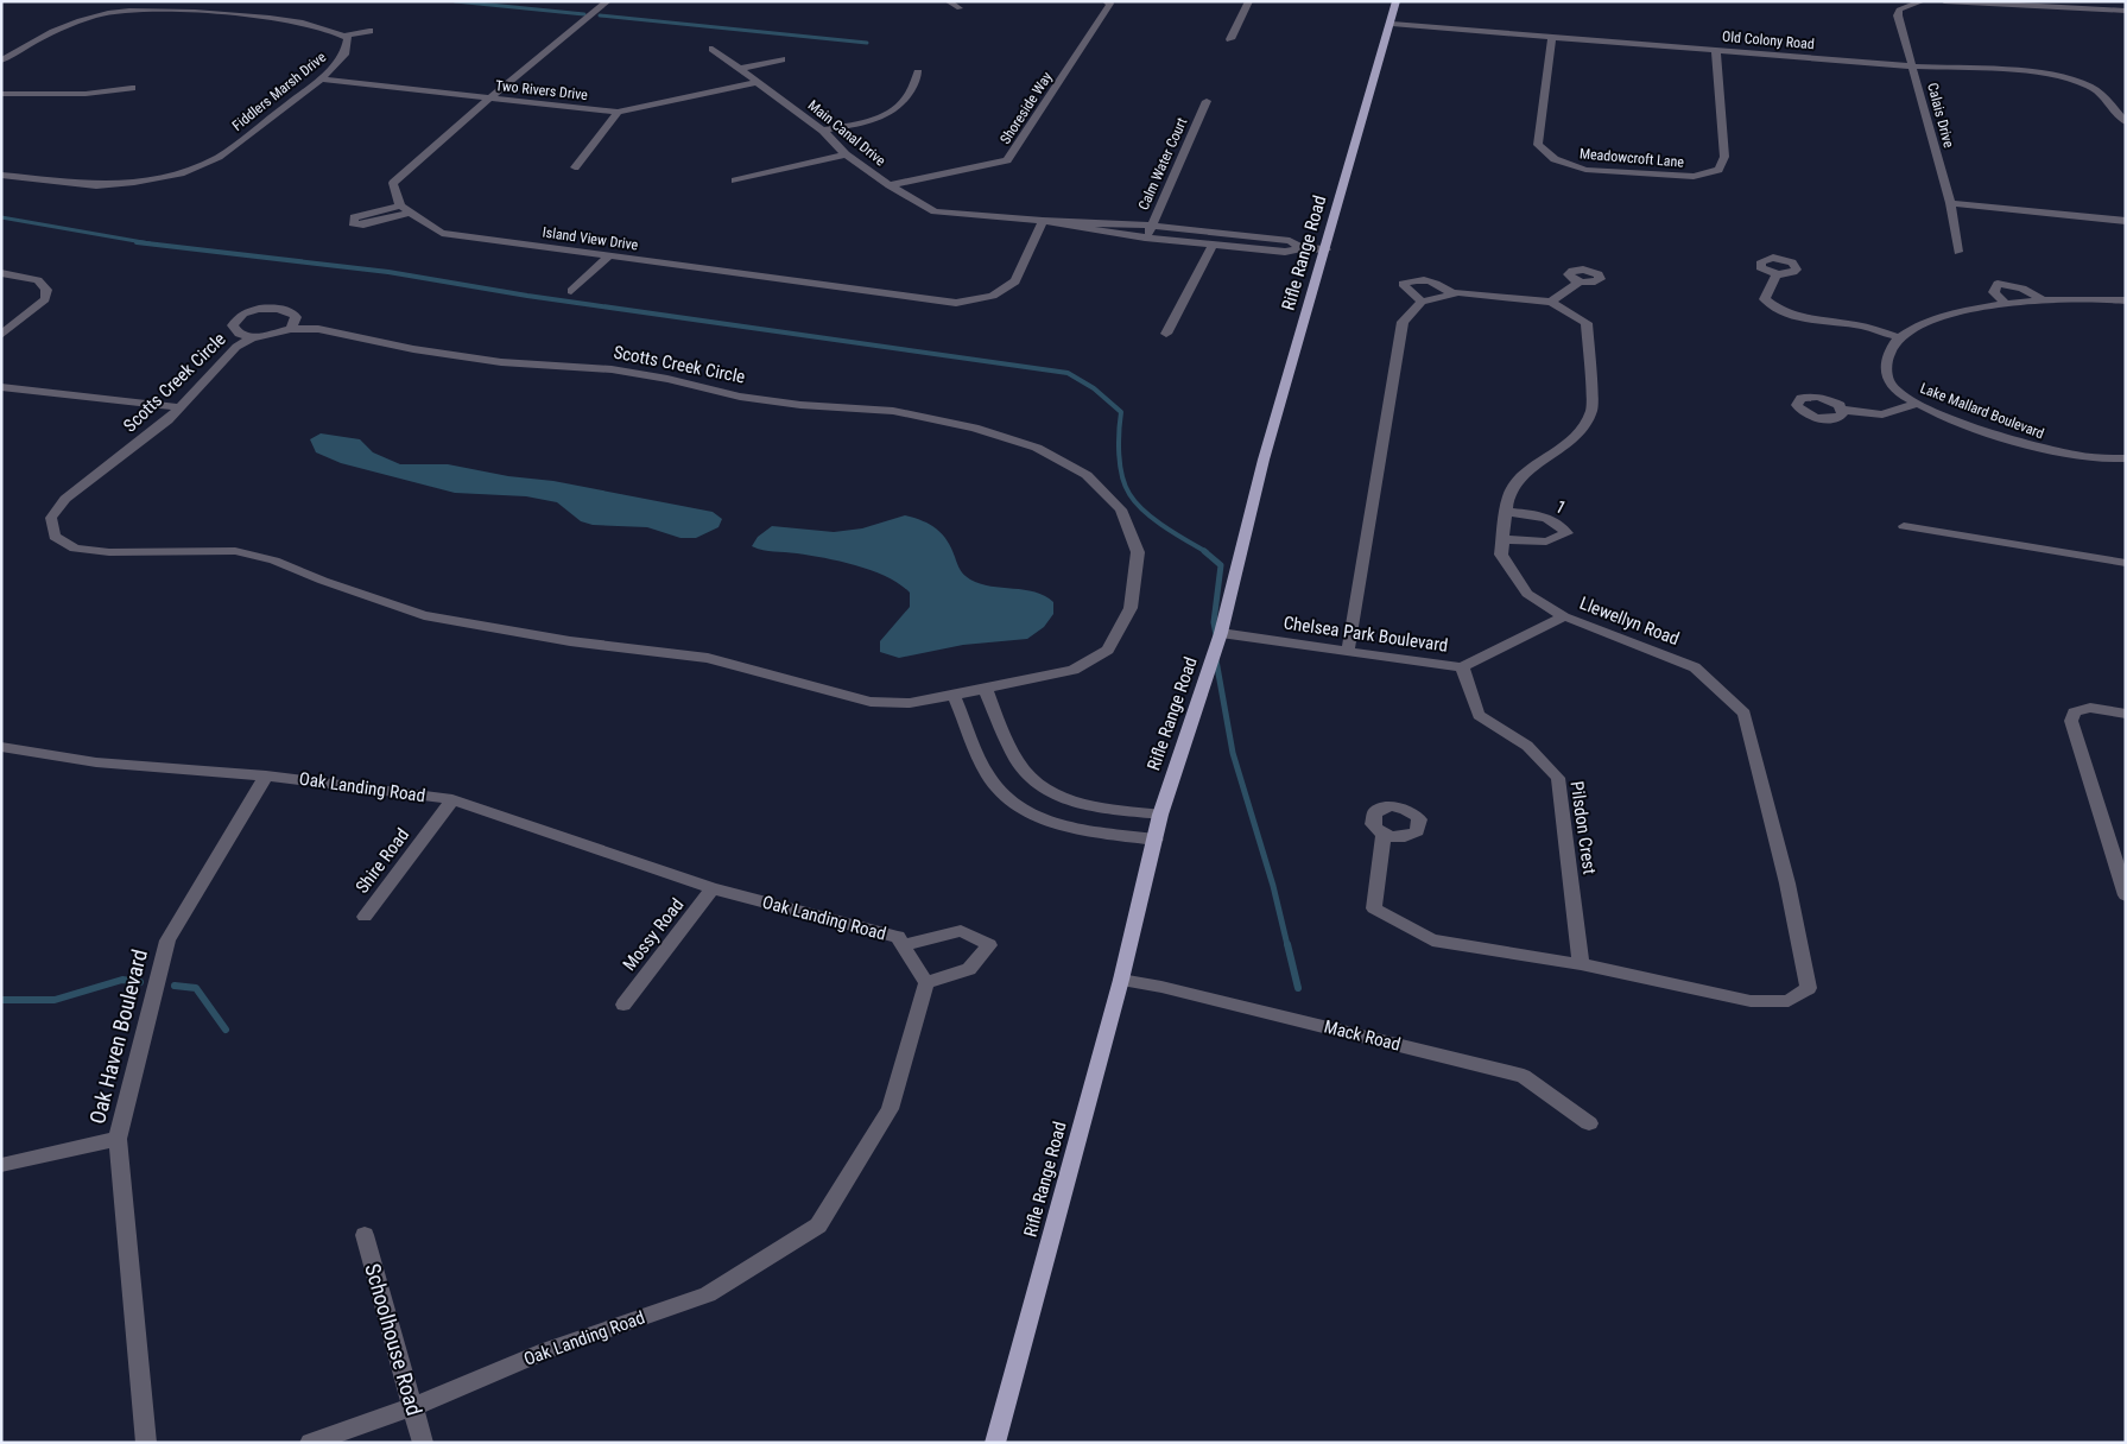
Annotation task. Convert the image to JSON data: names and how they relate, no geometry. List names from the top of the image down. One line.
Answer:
{"streets":{"main road":["Rifle Range Road"],"street":["Old Colony Road","Two Rivers Drive","Fiddlers Marsh Drive","Shoreside Way","Calais Drive","Main Canal Drive","Meadowcroft Lane","Calm Water Court","Island View Drive","Scotts Creek Circle","Lake Mallard Boulevard","1","Llewellyn Road","Chelsea Park Boulevard","Oak Landing Road","Pilsdon Crest","Shire Road","Mossy Road","Mack Road","Oak Haven Boulevard","Schoolhouse Road"]},"crossings":[["Old Colony Road","Calais Drive"],["Old Colony Road","Meadowcroft Lane"],["Old Colony Road","Rifle Range Road"],["Two Rivers Drive","Fiddlers Marsh Drive"],["Two Rivers Drive","Main Canal Drive"],["Shoreside Way","Main Canal Drive"],["Main Canal Drive","Calm Water Court"],["Main Canal Drive","Island View Drive"],["Main Canal Drive","Rifle Range Road"],["Rifle Range Road","Chelsea Park Boulevard"],["Rifle Range Road","Mack Road"],["1","Llewellyn Road"],["Llewellyn Road","Chelsea Park Boulevard"],["Llewellyn Road","Pilsdon Crest"],["Chelsea Park Boulevard","Pilsdon Crest"],["Oak Landing Road","Shire Road"],["Oak Landing Road","Mossy Road"],["Oak Landing Road","Oak Haven Boulevard"],["Oak Landing Road","Schoolhouse Road"]]}
